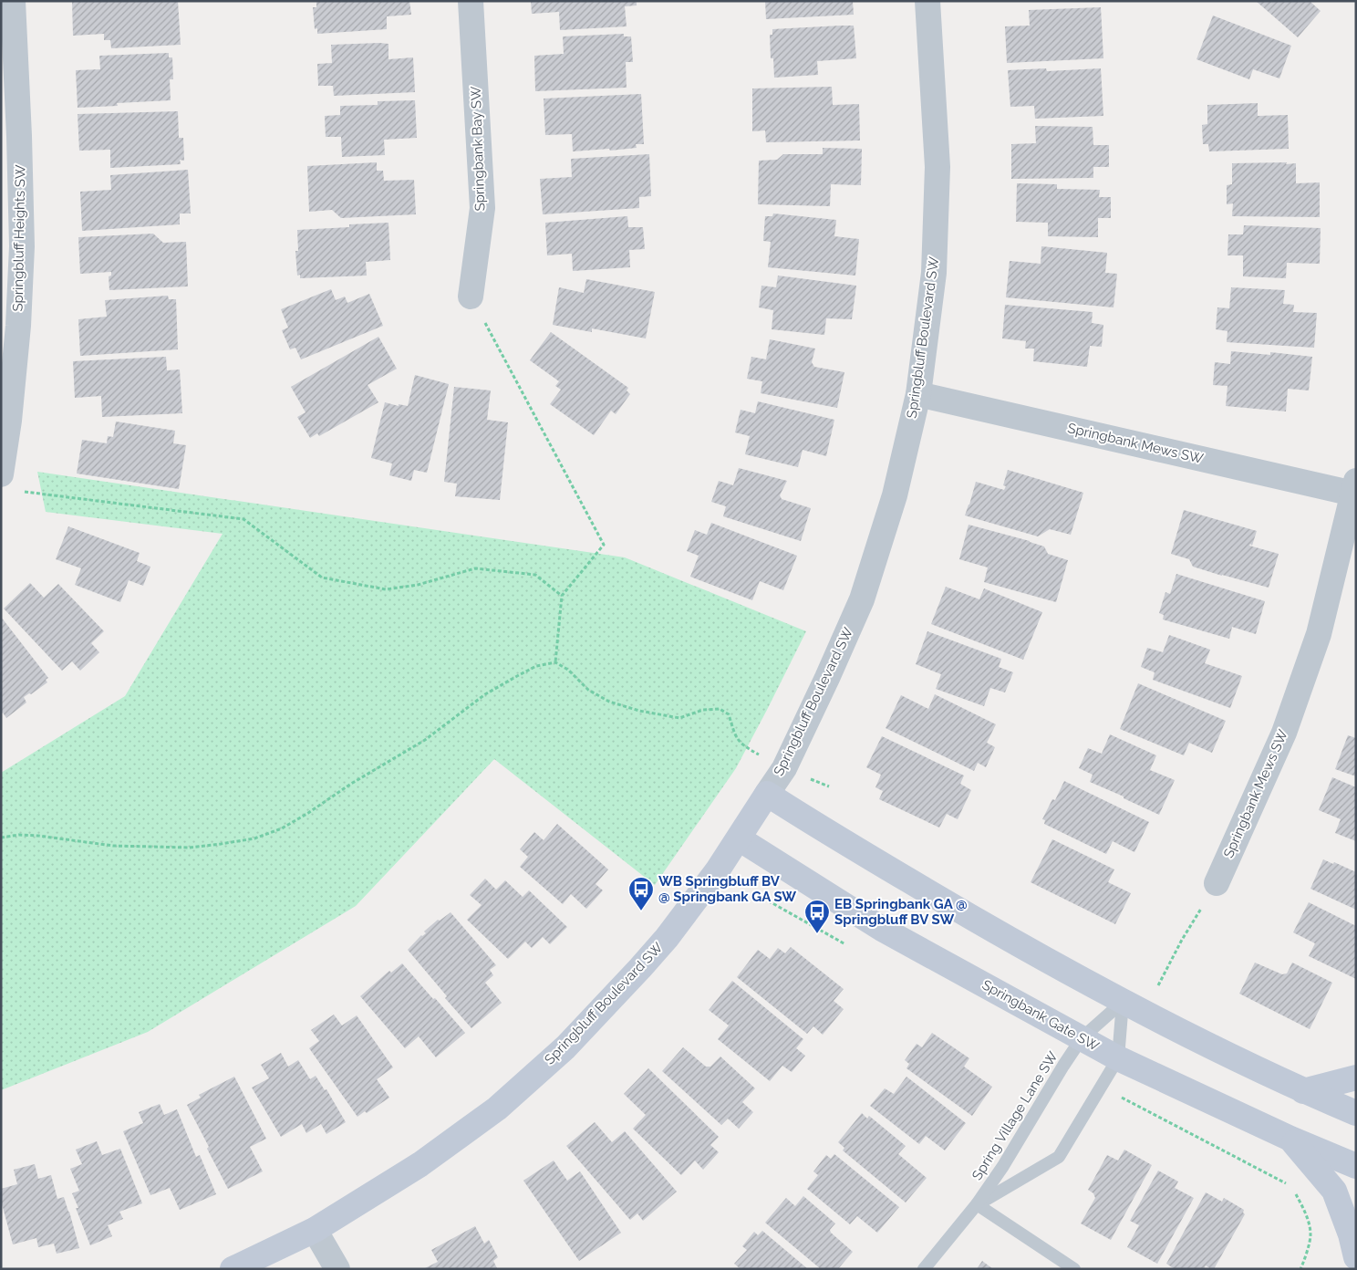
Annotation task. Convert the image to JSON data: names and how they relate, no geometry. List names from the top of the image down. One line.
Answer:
{"streets":{"street":["Springbank Bay SW","Springbluff Heights SW","Springbluff Boulevard SW","Springbank Mews SW","Springbank Gate SW"],"lane":["Spring Village Lane SW"]},"crossings":[["Springbluff Boulevard SW","Springbank Mews SW"],["Springbluff Boulevard SW","Springbank Gate SW"],["Springbank Gate SW","Spring Village Lane SW"]],"places":{"bus stop":["WB Springbluff BV @ Springbank GA SW","EB Springbank GA @ Springbluff BV SW"]}}
